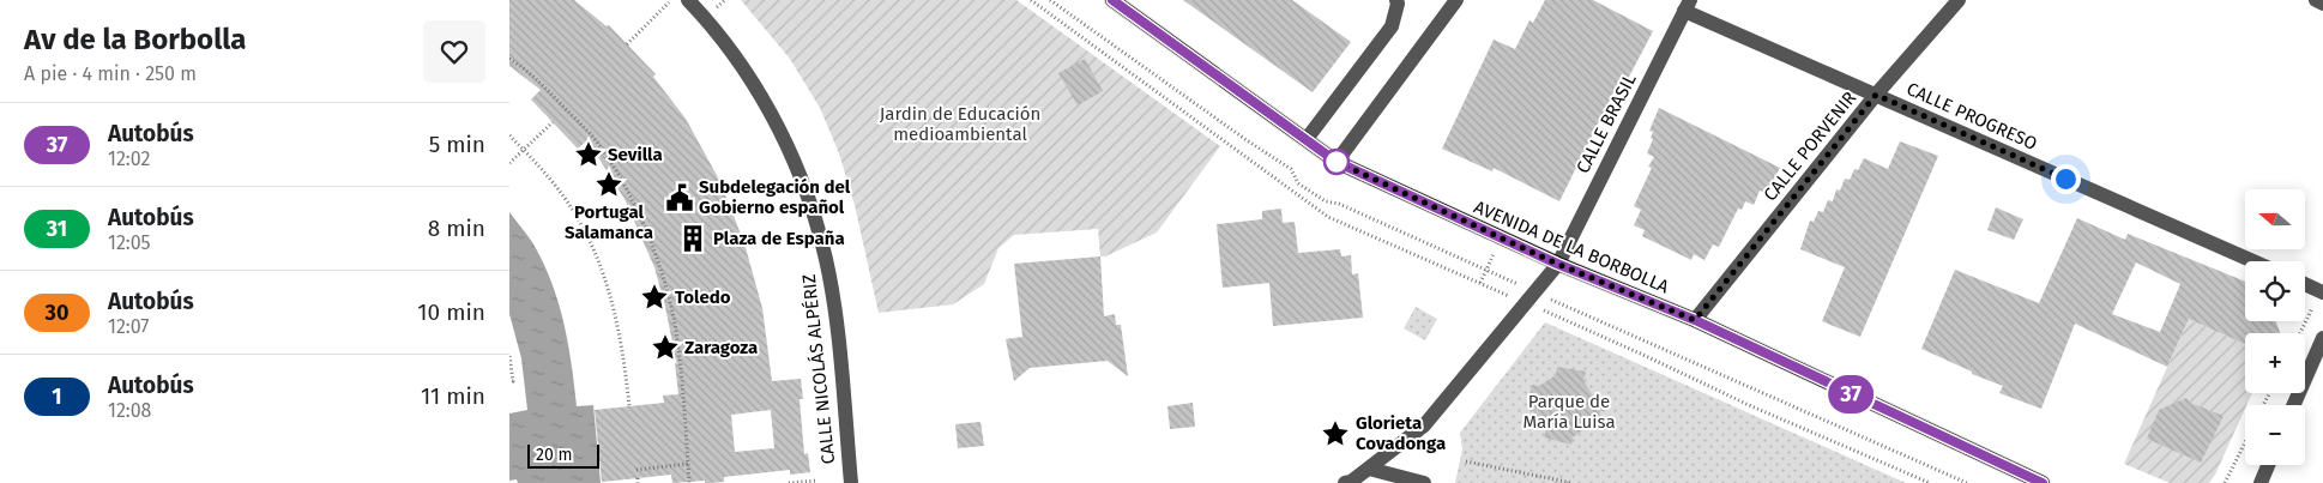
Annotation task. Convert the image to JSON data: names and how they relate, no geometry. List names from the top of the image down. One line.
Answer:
{"streets":{"main road":["AVENIDA DE LA BORBOLLA"],"street":["CALLE PROGRESO","CALLE BRASIL","CALLE PORVENIR","CALLE NICOLÁS ALPÉRIZ"]},"crossings":[["CALLE PROGRESO","CALLE BRASIL"],["CALLE PROGRESO","CALLE PORVENIR"],["CALLE BRASIL","AVENIDA DE LA BORBOLLA"],["CALLE PORVENIR","AVENIDA DE LA BORBOLLA"]],"parks":["Jardin de Educación medioambiental","Parque de María Luisa"],"places":{"place":["Sevilla","Portugal Salamanca","Toledo","Zaragoza","Glorieta Covadonga"],"public building":["Subdelegación del Gobierno español"],"building":["Plaza de España"]},"lines":["bus line 37"],"scale_bar":"20 m","north":"left","page":{"heading":["Av de la Borbolla","A pie · 4 min · 250 m"],"on_map":"37","list":[{"mark":"37","name":"Autobús","note":"12:02","value":"5 min"},{"mark":"31","name":"Autobús","note":"12:05","value":"8 min"},{"mark":"30","name":"Autobús","note":"12:07","value":"10 min"},{"mark":"1","name":"Autobús","note":"12:08","value":"11 min"}],"map_buttons":["+","−"],"scale":"20 m"}}
